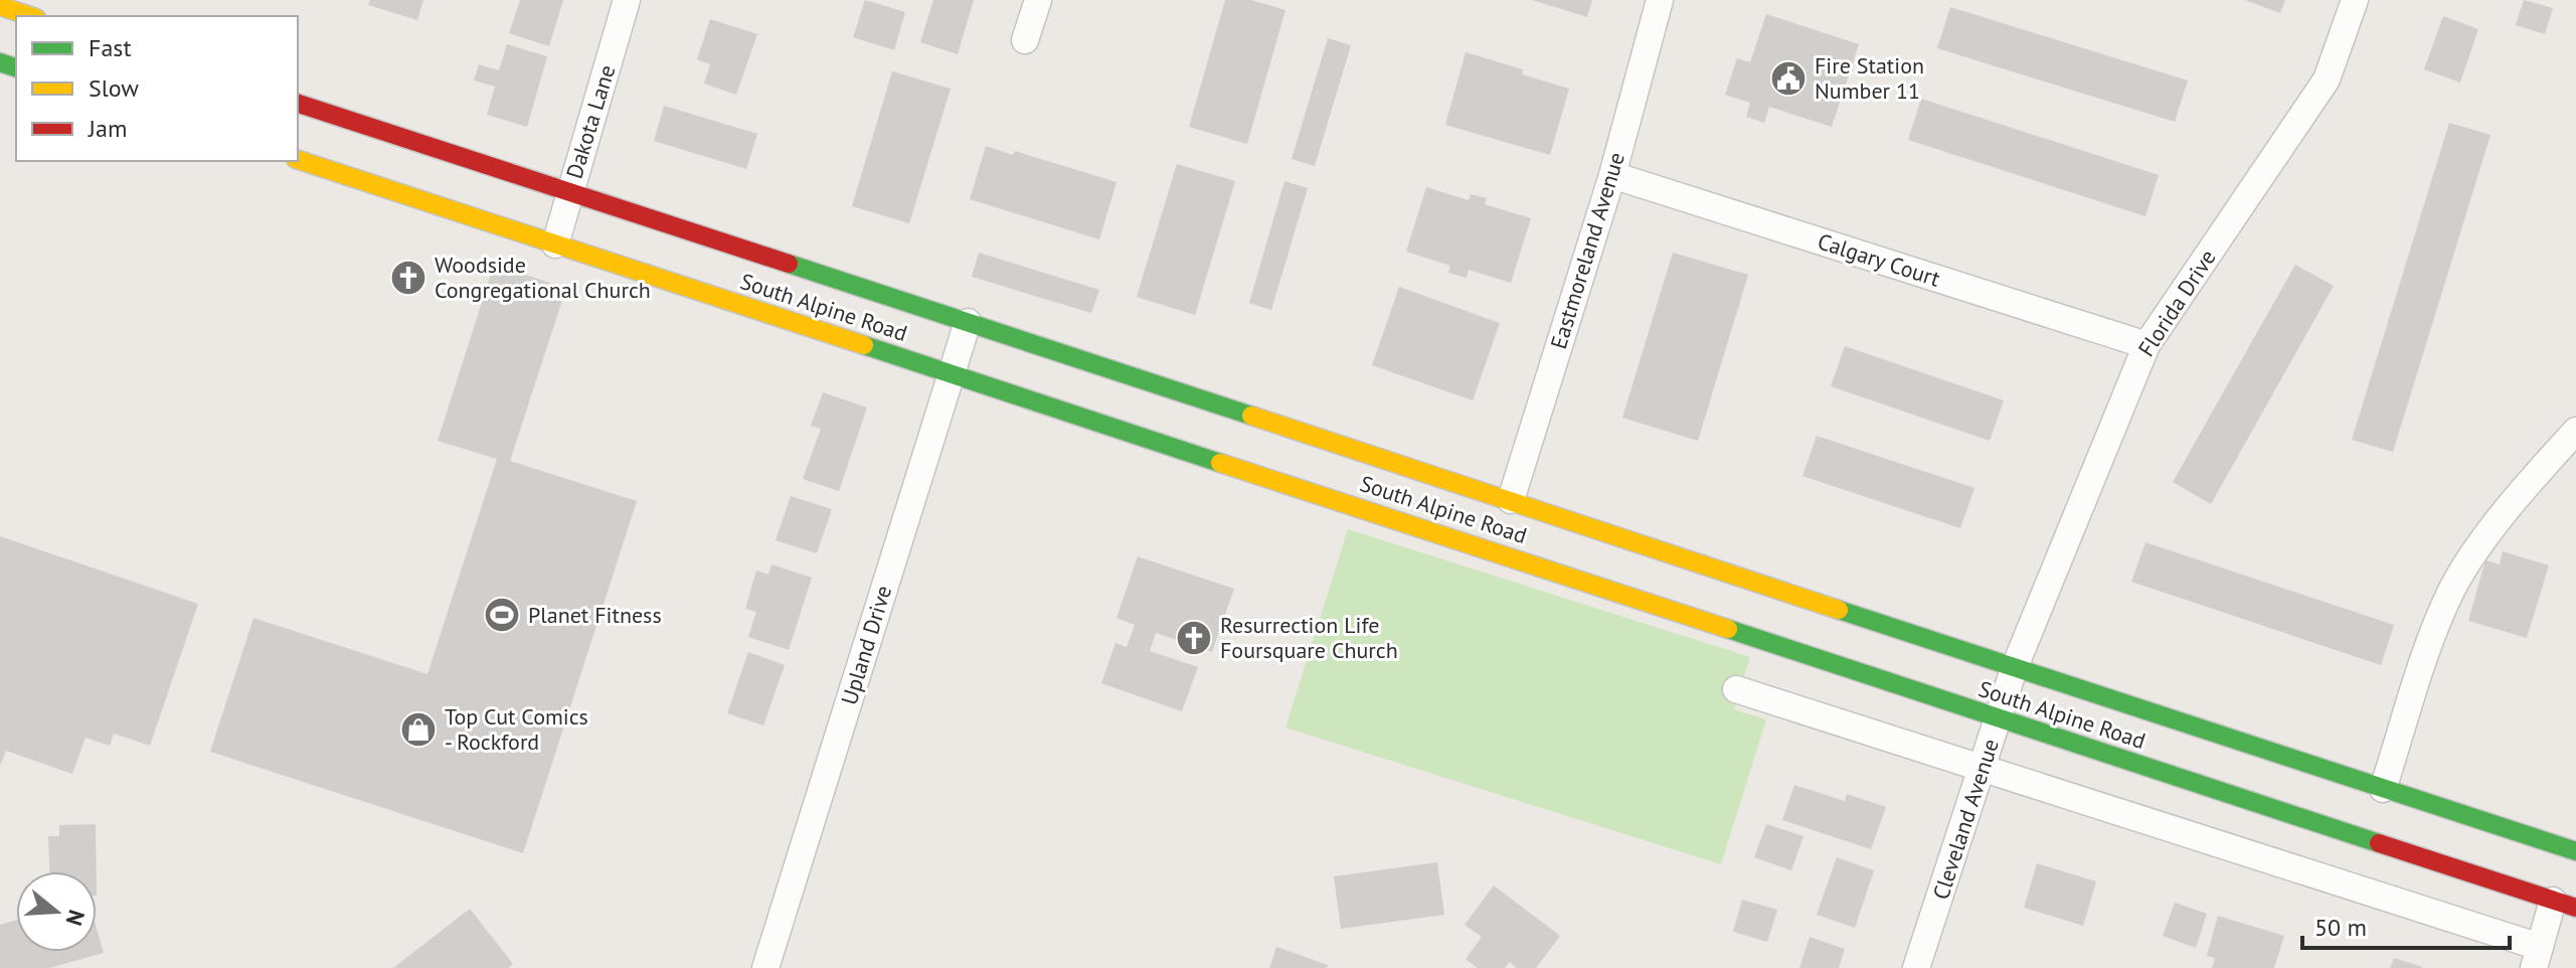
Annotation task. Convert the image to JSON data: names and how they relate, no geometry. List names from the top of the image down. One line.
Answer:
{"streets":{"main road":["South Alpine Road"],"street":["Dakota Lane","Eastmoreland Avenue","Calgary Court","Florida Drive","Upland Drive","Cleveland Avenue"]},"crossings":[["Dakota Lane","South Alpine Road"],["Eastmoreland Avenue","Calgary Court"],["Eastmoreland Avenue","South Alpine Road"],["Calgary Court","Florida Drive"],["Florida Drive","South Alpine Road"],["Florida Drive","Cleveland Avenue"],["South Alpine Road","Upland Drive"],["South Alpine Road","Cleveland Avenue"]],"places":{"public building":["Fire Station Number 11"],"church":["Woodside Congregational Church","Resurrection Life Foursquare Church"],"sports":["Planet Fitness"],"shop":["Top Cut Comics - Rockford"]},"legend":["Fast","Slow","Jam"],"scale_bar":"50 m","north":"right"}
